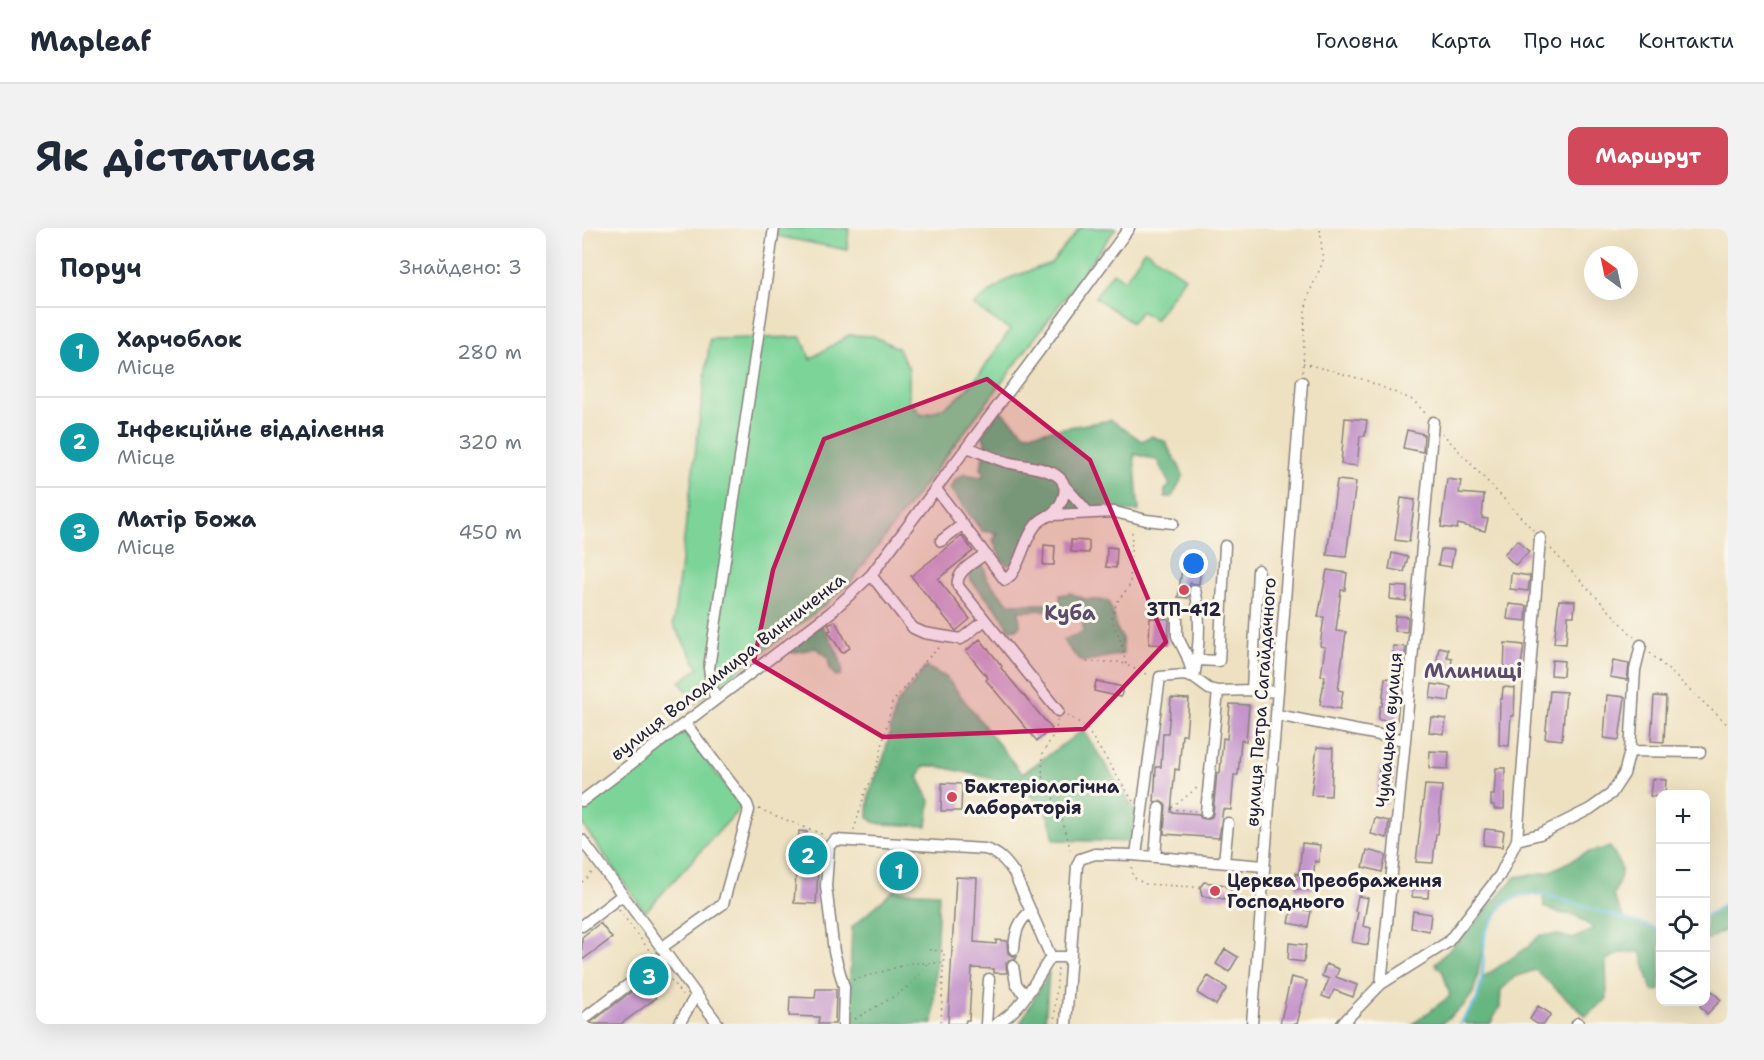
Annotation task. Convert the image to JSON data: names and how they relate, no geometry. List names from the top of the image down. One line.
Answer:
{"streets":{"street":["вулиця Володимира Винниченка","вулиця Петра Сагайдачного","Чумацька вулиця"]},"districts":["Куба","Млинищі"],"places":["ЗТП-412","Бактеріологічна лабораторія","Церква Преображення Господнього"],"north":"top left","page":{"header":"Mapleaf","nav":["Головна","Карта","Про нас","Контакти"],"buttons":"Маршрут","title":"Як дістатися","heading":["Поруч","Знайдено: 3"],"list":[{"mark":"1","name":"Харчоблок","note":"Місце","value":"280 m"},{"mark":"2","name":"Інфекційне відділення","note":"Місце","value":"320 m"},{"mark":"3","name":"Матір Божа","note":"Місце","value":"450 m"}],"map_buttons":["+","−"],"pins":["2","1","3"]}}
